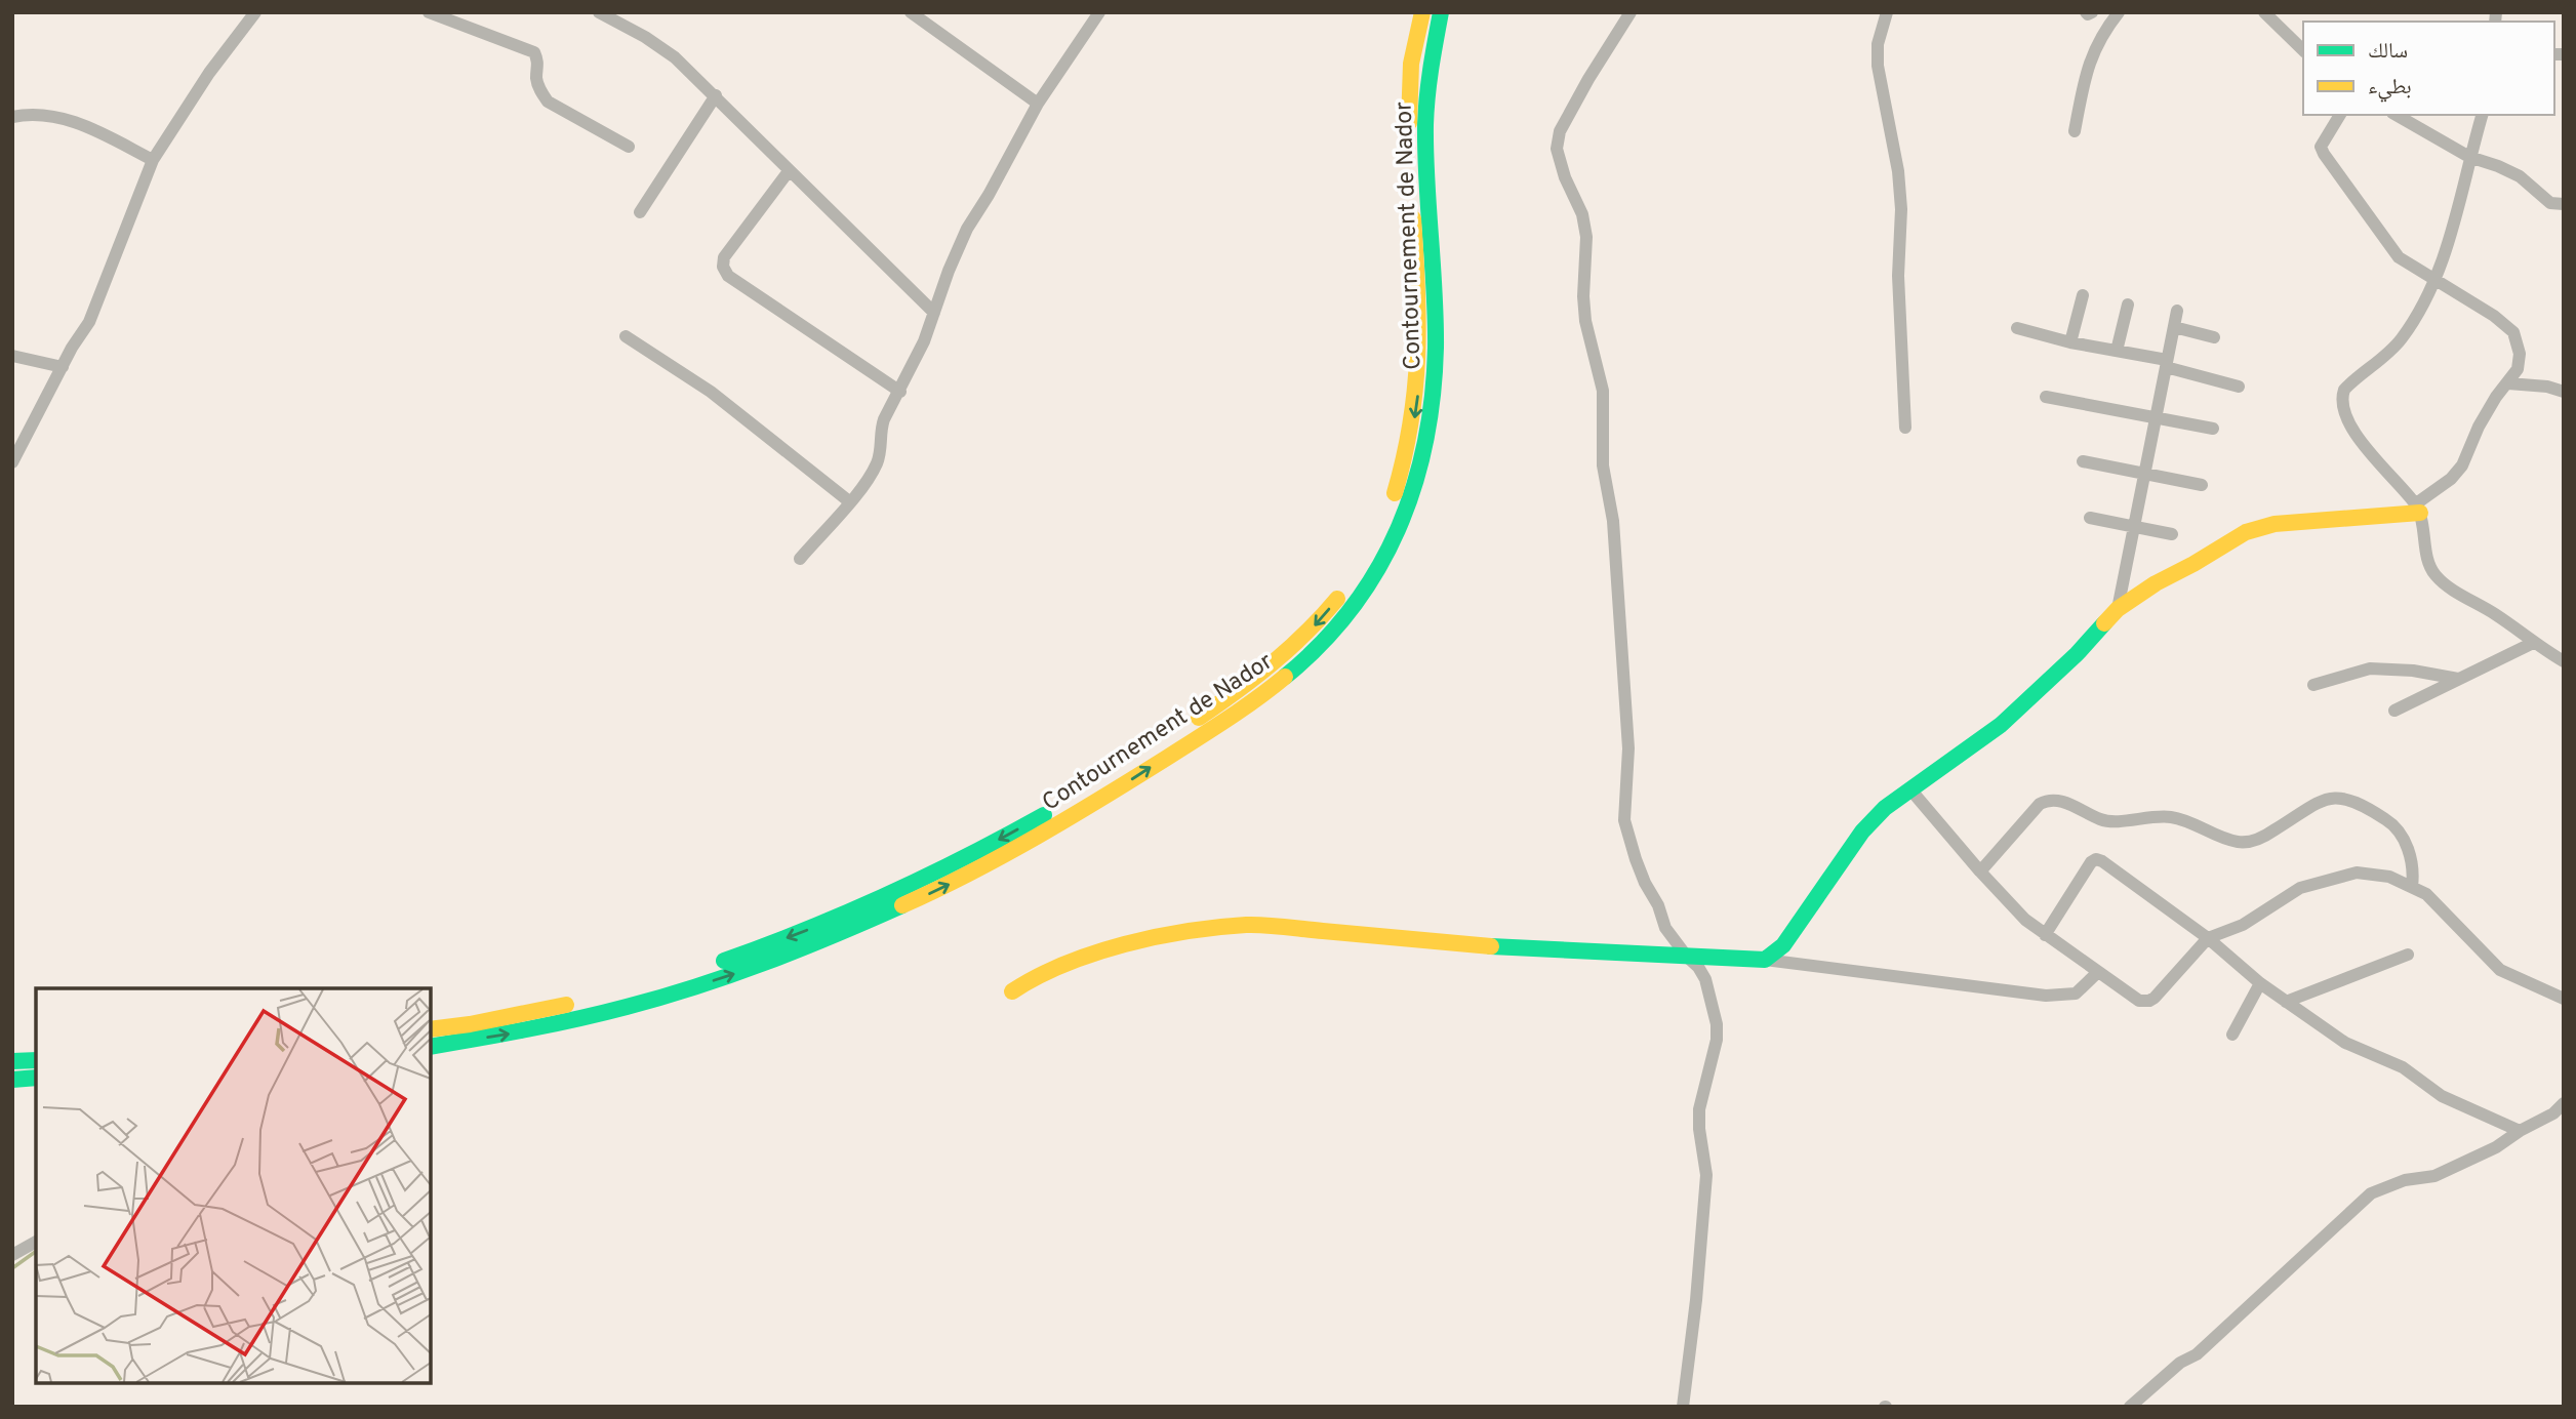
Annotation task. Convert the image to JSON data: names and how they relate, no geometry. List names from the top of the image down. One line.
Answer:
{"streets":{"main road":["Contournement de Nador"]},"legend":["سالك","بطيء"]}
